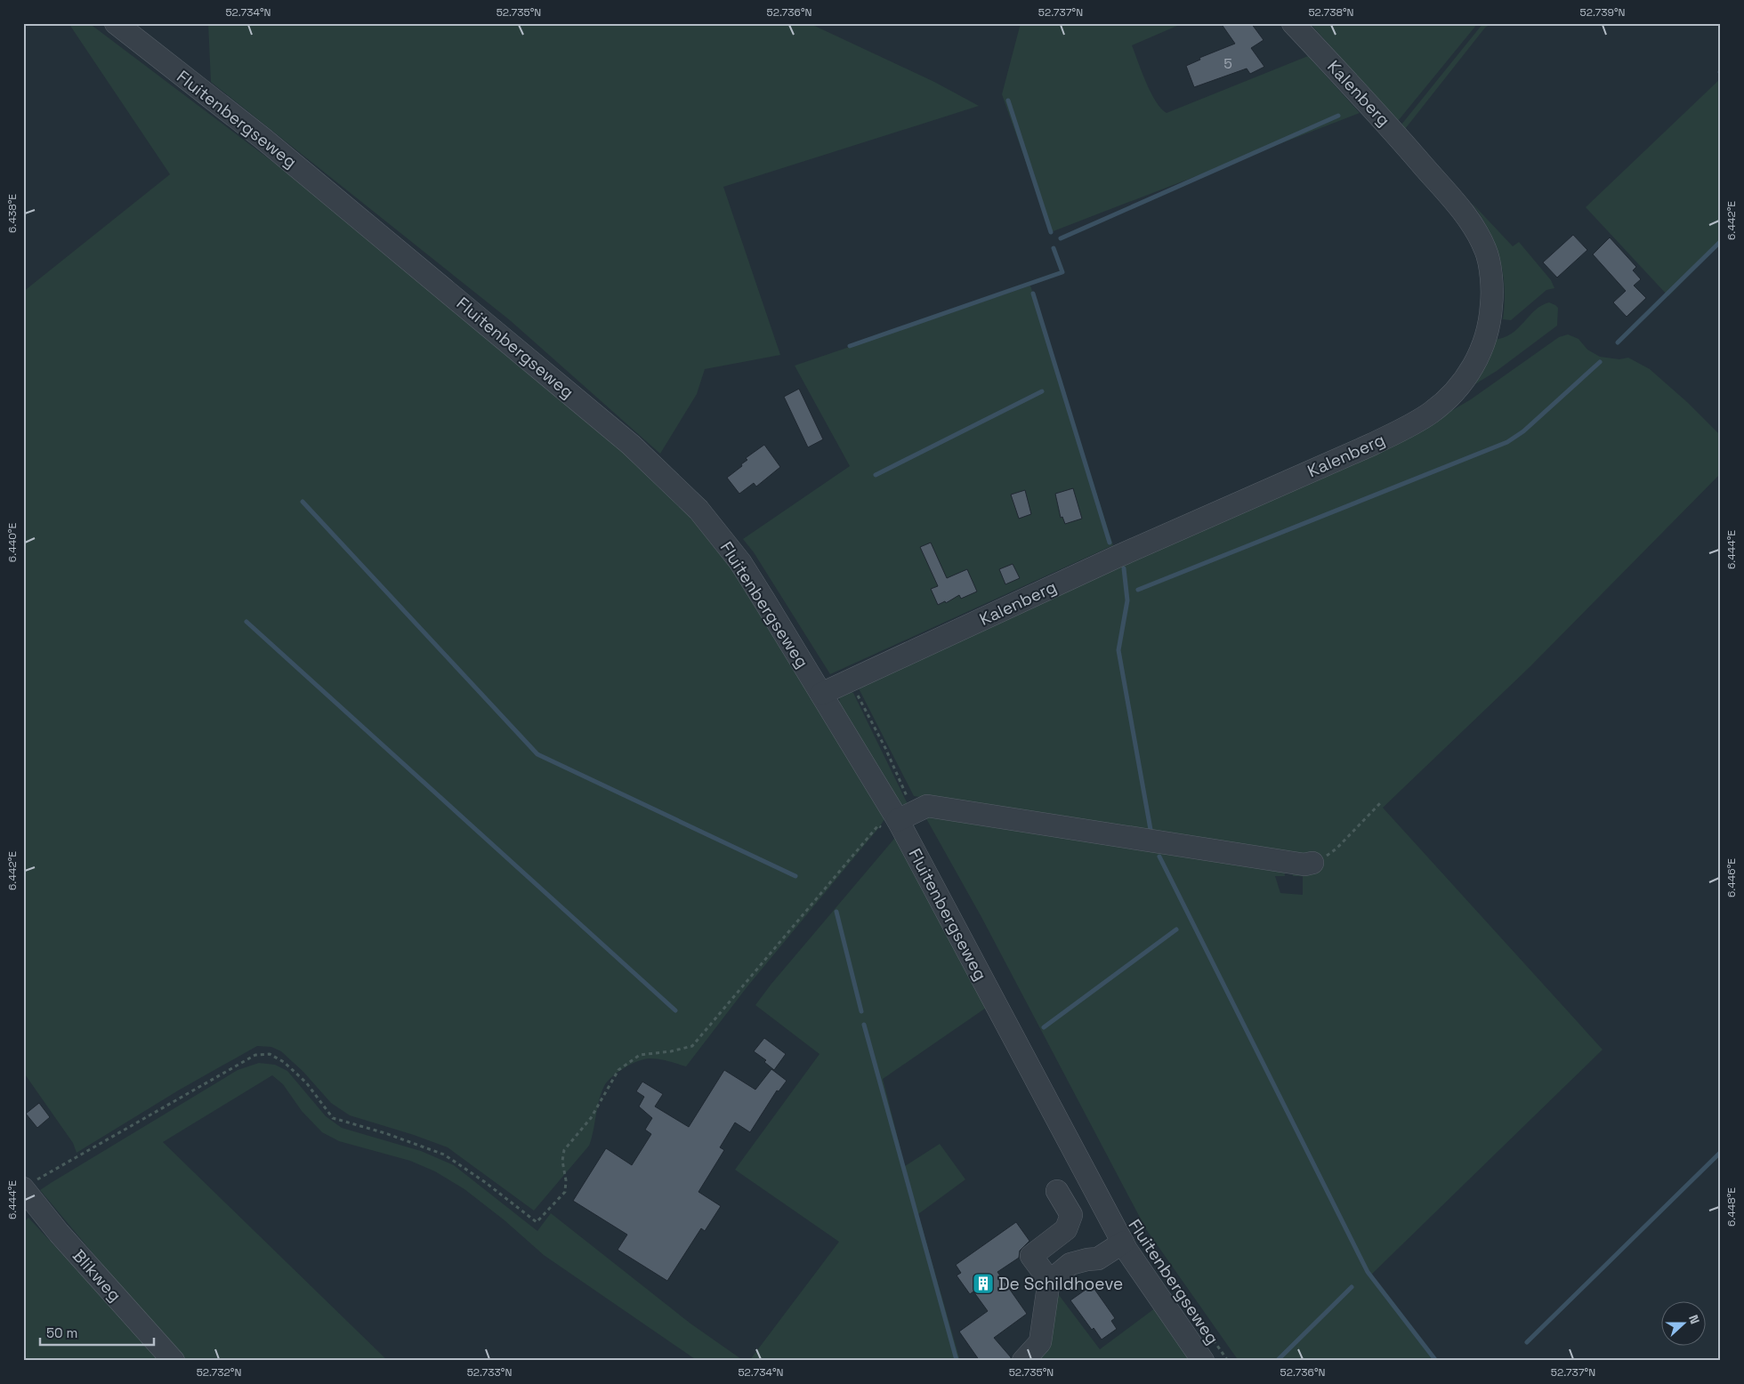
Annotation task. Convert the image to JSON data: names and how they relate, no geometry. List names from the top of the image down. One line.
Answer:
{"streets":{"street":["Kalenberg","Fluitenbergseweg","Blikweg"]},"crossings":[["Kalenberg","Fluitenbergseweg"]],"places":{"building":["De Schildhoeve"]},"house_numbers":["5"],"scale_bar":"50 m","north":"right","coordinates":["52.734°N","52.735°N","52.736°N","52.737°N","52.738°N","52.739°N","6.438°E","6.442°E","6.440°E","6.444°E","6.446°E","6.448°E","52.732°N","52.733°N"]}
